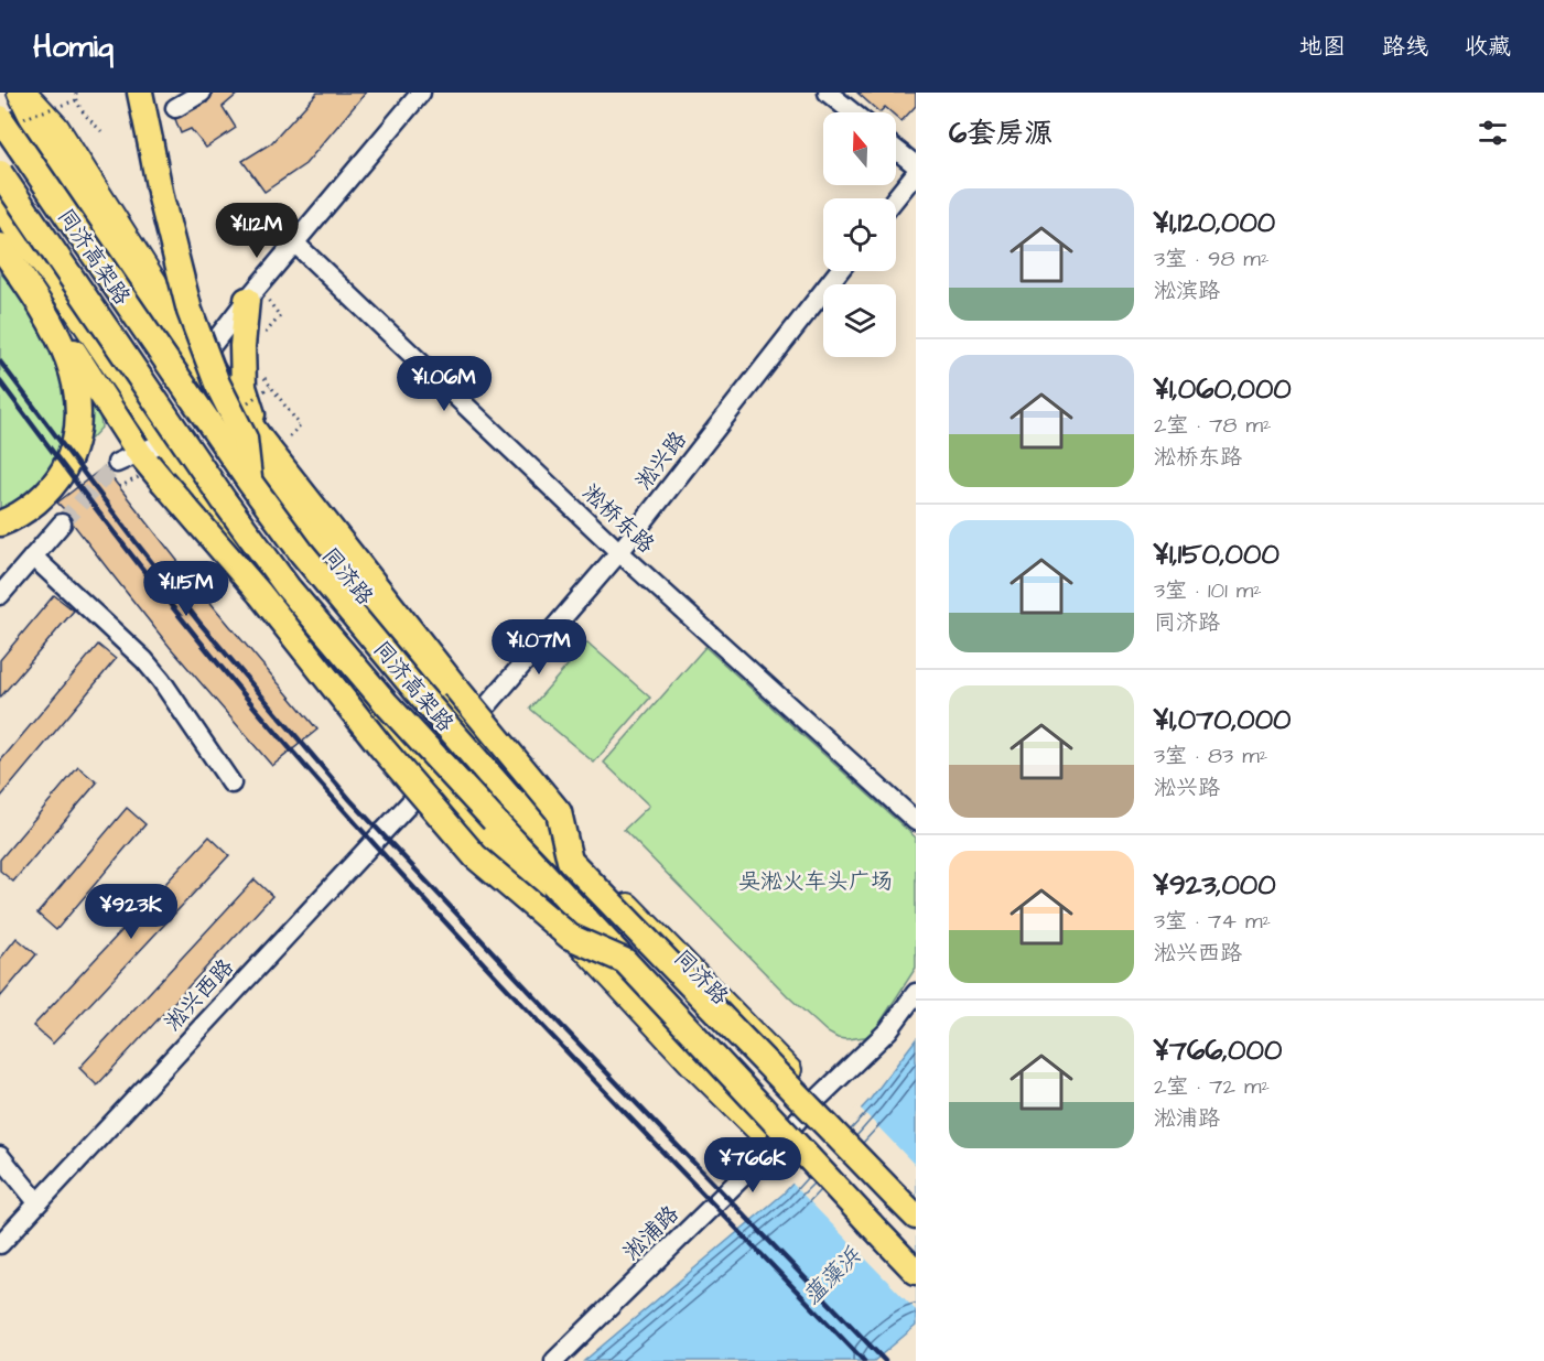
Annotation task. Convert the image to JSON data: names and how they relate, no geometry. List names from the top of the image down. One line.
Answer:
{"streets":{"highway":["同济高架路"],"main road":["同济路"],"street":["淞兴路","淞桥东路","淞兴西路","淞浦路"]},"crossings":[["淞兴路","淞桥东路"],["淞兴路","同济路"],["淞兴路","淞兴西路"],["同济路","淞浦路"]],"water":["蕰藻浜"],"parks":["吴淞火车头广场"],"north":"top","page":{"header":"Homiq","nav":["地图","路线","收藏"],"heading":"6套房源","list":[{"name":"¥1,120,000","note":"3室 · 98 m² · 淞滨路"},{"name":"¥1,060,000","note":"2室 · 78 m² · 淞桥东路"},{"name":"¥1,150,000","note":"3室 · 101 m² · 同济路"},{"name":"¥1,070,000","note":"3室 · 83 m² · 淞兴路"},{"name":"¥923,000","note":"3室 · 74 m² · 淞兴西路"},{"name":"¥766,000","note":"2室 · 72 m² · 淞浦路"}],"price":["¥1.12M","¥1.06M","¥1.15M","¥1.07M","¥923K","¥766K"]}}
